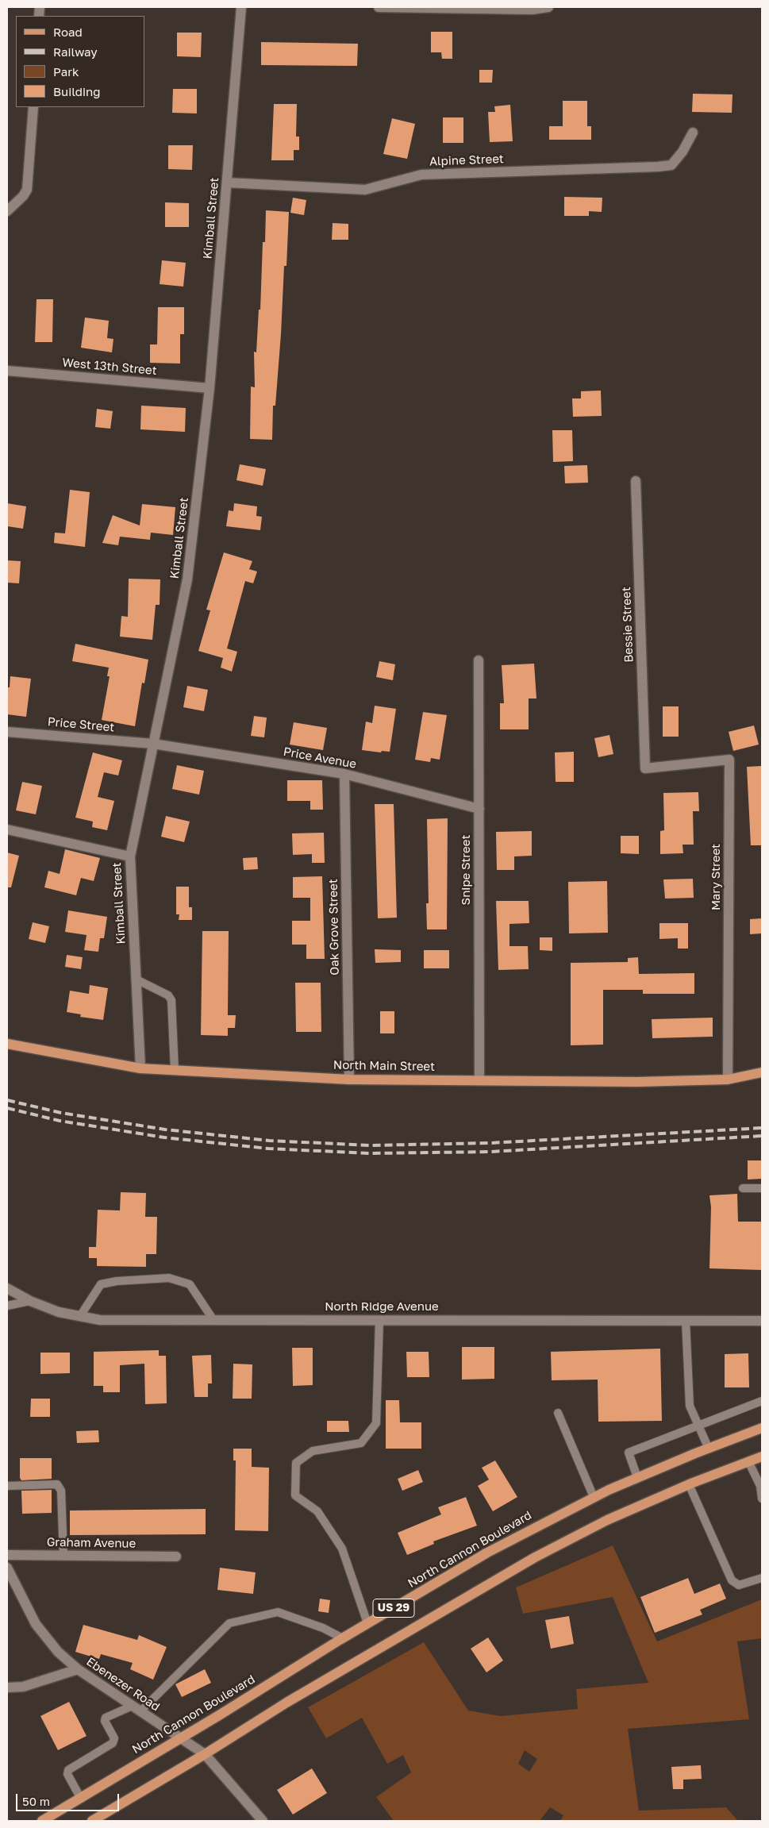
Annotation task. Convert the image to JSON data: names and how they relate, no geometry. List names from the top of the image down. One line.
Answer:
{"streets":{"main road":["North Main Street","North Cannon Boulevard","US 29"],"street":["Alpine Street","Kimball Street","West 13th Street","Bessie Street","Price Street","Price Avenue","Snipe Street","Mary Street","Oak Grove Street","North Ridge Avenue","Graham Avenue","Ebenezer Road"]},"crossings":[["Alpine Street","Kimball Street"],["Kimball Street","West 13th Street"],["Kimball Street","Price Street"],["Kimball Street","Price Avenue"],["Kimball Street","North Main Street"],["Bessie Street","Mary Street"],["Price Street","Price Avenue"],["Price Avenue","Snipe Street"],["Price Avenue","Oak Grove Street"],["Snipe Street","North Main Street"],["Mary Street","North Main Street"],["Oak Grove Street","North Main Street"],["North Cannon Boulevard","Ebenezer Road"],["US 29","Ebenezer Road"]],"legend":["Road","Railway","Park","Building"],"scale_bar":"50 m"}
